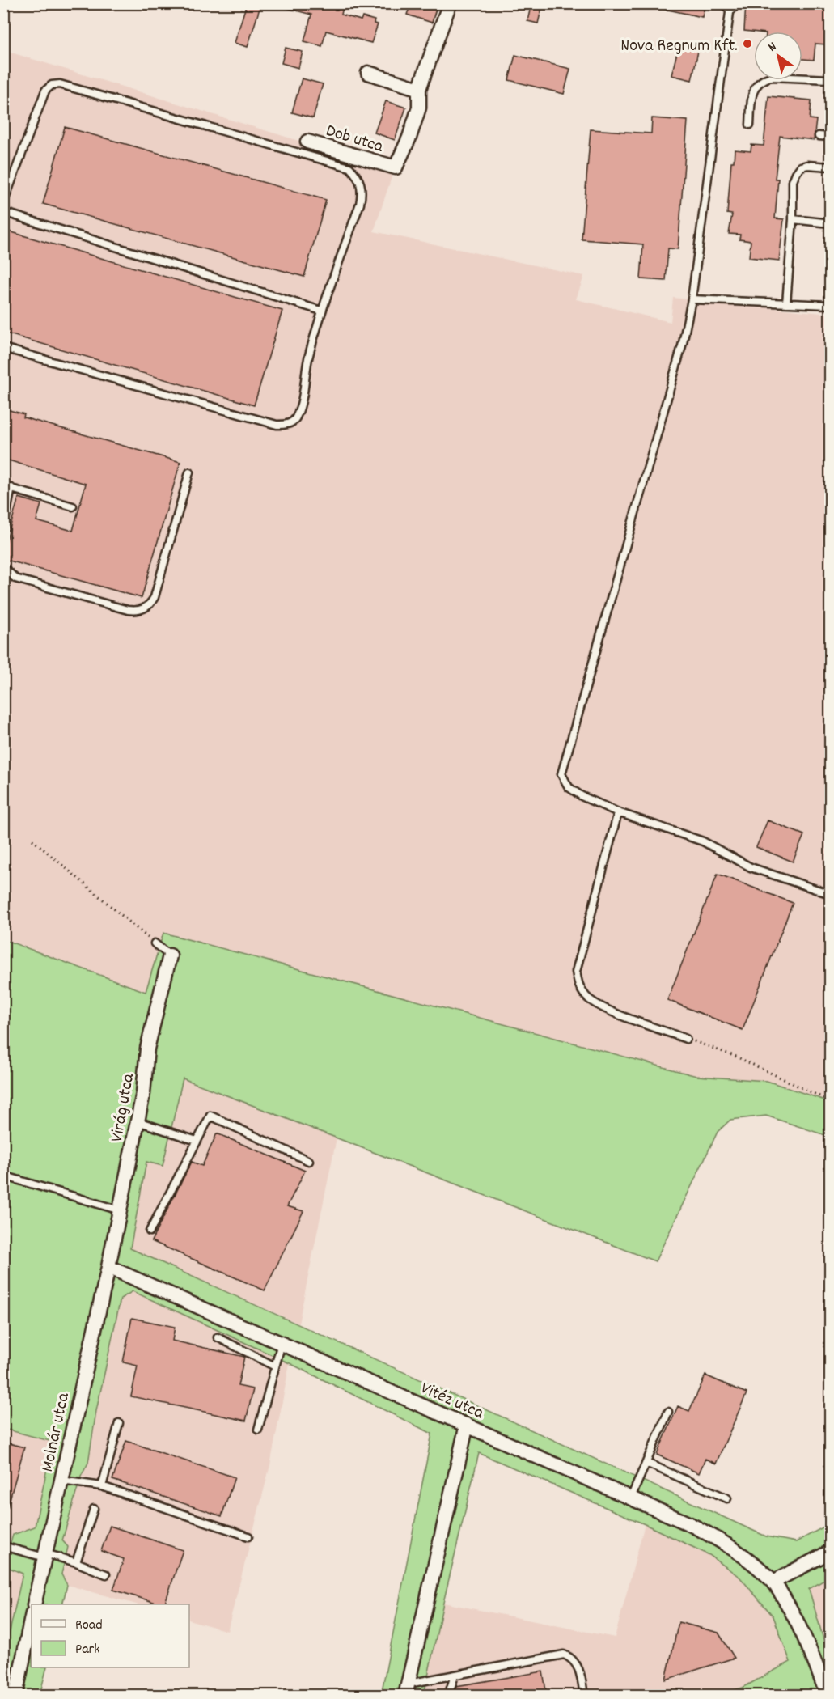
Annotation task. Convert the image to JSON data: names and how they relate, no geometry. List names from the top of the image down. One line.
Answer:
{"streets":{"street":["Dob utca","Virág utca","Vitéz utca","Molnár utca"]},"crossings":[["Virág utca","Vitéz utca"],["Virág utca","Molnár utca"],["Vitéz utca","Molnár utca"]],"places":["Nova Regnum Kft."],"legend":["Road","Park"],"north":"top left"}
